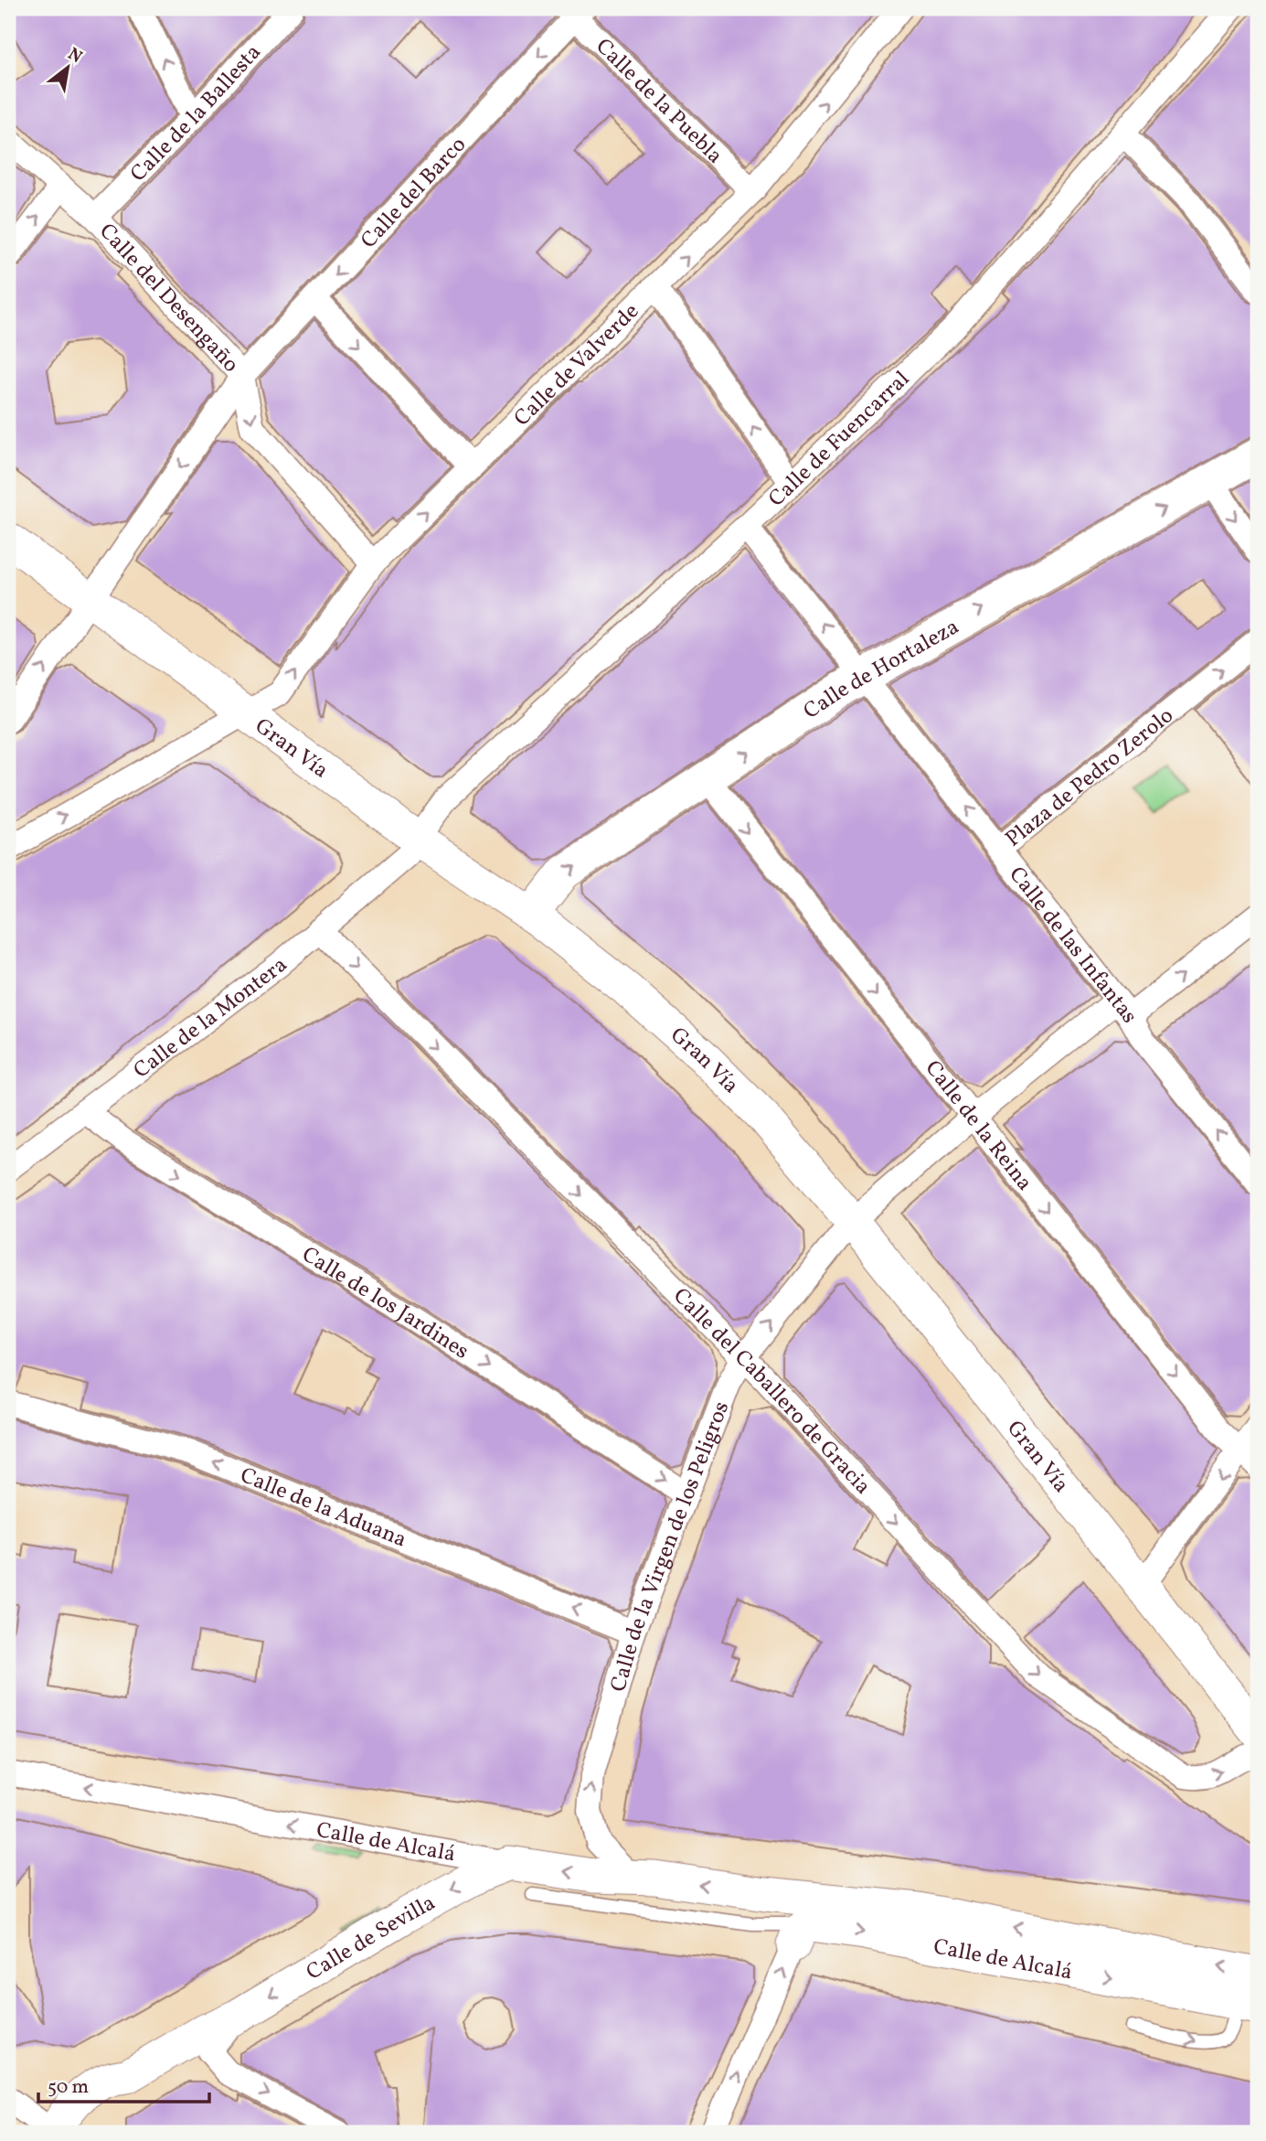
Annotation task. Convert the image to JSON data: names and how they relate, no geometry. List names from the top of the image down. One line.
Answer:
{"streets":{"street":["Calle de la Puebla","Calle de la Ballesta","Calle del Barco","Calle del Desengaño","Calle de Valverde","Calle de Fuencarral","Calle de Hortaleza","Gran Vía","Plaza de Pedro Zerolo","Calle de las Infantas","Calle de la Montera","Calle de la Reina","Calle de los Jardines","Calle del Caballero de Gracia","Calle de la Aduana","Calle de la Virgen de los Peligros","Calle de Alcalá","Calle de Sevilla"]},"crossings":[["Calle de la Puebla","Calle del Barco"],["Calle de la Puebla","Calle de Valverde"],["Calle de la Ballesta","Calle del Desengaño"],["Calle del Barco","Calle del Desengaño"],["Calle del Barco","Gran Vía"],["Calle del Desengaño","Calle de Valverde"],["Calle de Valverde","Gran Vía"],["Calle de Fuencarral","Gran Vía"],["Calle de Fuencarral","Calle de las Infantas"],["Calle de Fuencarral","Calle de la Montera"],["Calle de Hortaleza","Gran Vía"],["Calle de Hortaleza","Calle de las Infantas"],["Calle de Hortaleza","Calle de la Reina"],["Gran Vía","Calle de la Montera"],["Gran Vía","Calle de la Virgen de los Peligros"],["Plaza de Pedro Zerolo","Calle de las Infantas"],["Calle de las Infantas","Calle de la Virgen de los Peligros"],["Calle de la Montera","Calle de los Jardines"],["Calle de la Montera","Calle del Caballero de Gracia"],["Calle de la Reina","Calle de la Virgen de los Peligros"],["Calle de los Jardines","Calle de la Virgen de los Peligros"],["Calle del Caballero de Gracia","Calle de la Virgen de los Peligros"],["Calle de la Aduana","Calle de la Virgen de los Peligros"],["Calle de la Virgen de los Peligros","Calle de Alcalá"],["Calle de Alcalá","Calle de Sevilla"]],"one_way":["Calle de Valverde","Calle de Hortaleza","Calle de las Infantas","Calle de la Reina","Calle de los Jardines","Calle del Caballero de Gracia","Calle de la Aduana","Calle de la Virgen de los Peligros"],"scale_bar":"50 m","north":"top right"}
